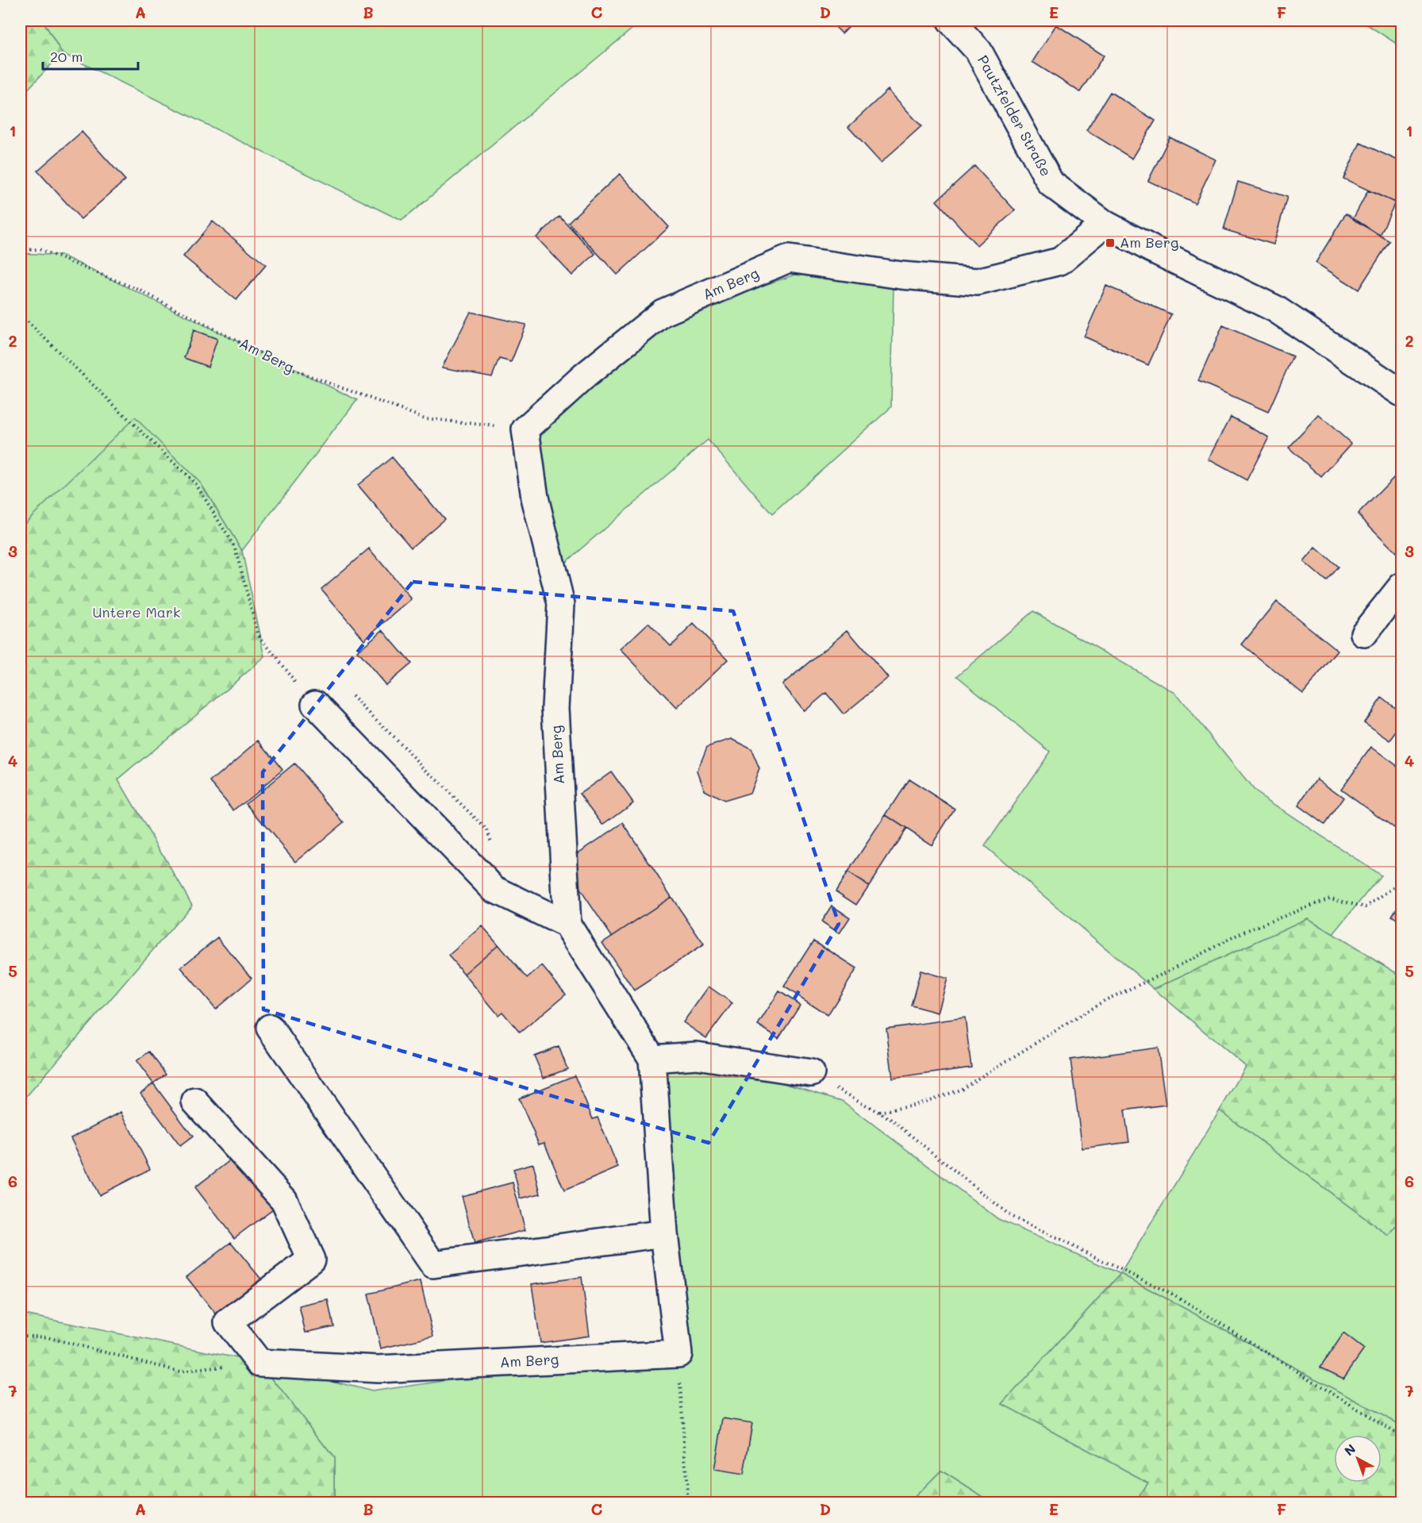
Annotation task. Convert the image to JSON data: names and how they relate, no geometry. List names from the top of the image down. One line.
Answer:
{"streets":{"street":["Pautzfelder Straße","Am Berg"]},"crossings":[["Pautzfelder Straße","Am Berg"]],"parks":["Untere Mark"],"places":{"transit":["Am Berg"]},"scale_bar":"20 m","north":"top left","grid":{"columns":["A","B","C","D","E","F"],"rows":["1","2","3","4","5","6","7"]}}
